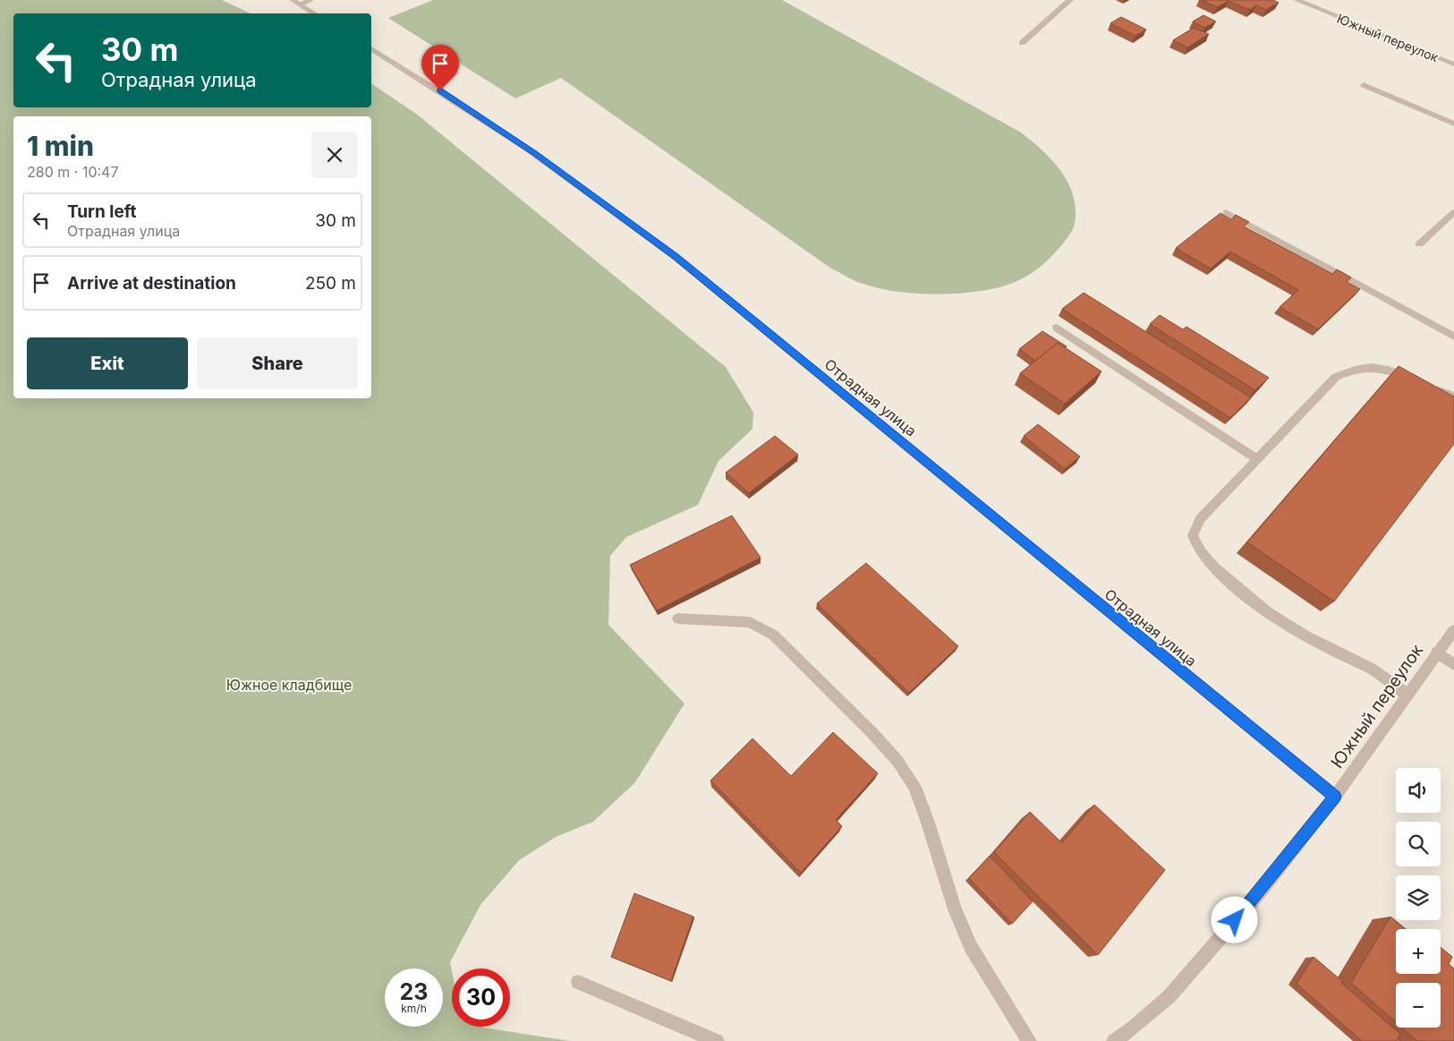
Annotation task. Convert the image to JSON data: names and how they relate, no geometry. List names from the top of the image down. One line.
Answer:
{"streets":{"street":["Южный переулок","Отрадная улица"]},"crossings":[["Южный переулок","Отрадная улица"]],"parks":["Южное кладбище"],"page":{"turn":["30 m","Отрадная улица"],"heading":["1 min","280 m · 10:47"],"list":[{"name":"Turn left","note":"Отрадная улица","value":"30 m"},{"name":"Arrive at destination","value":"250 m"}],"buttons":["Exit","Share"],"map_buttons":["+","−"],"speed":"23 km/h","limit":"30"}}
